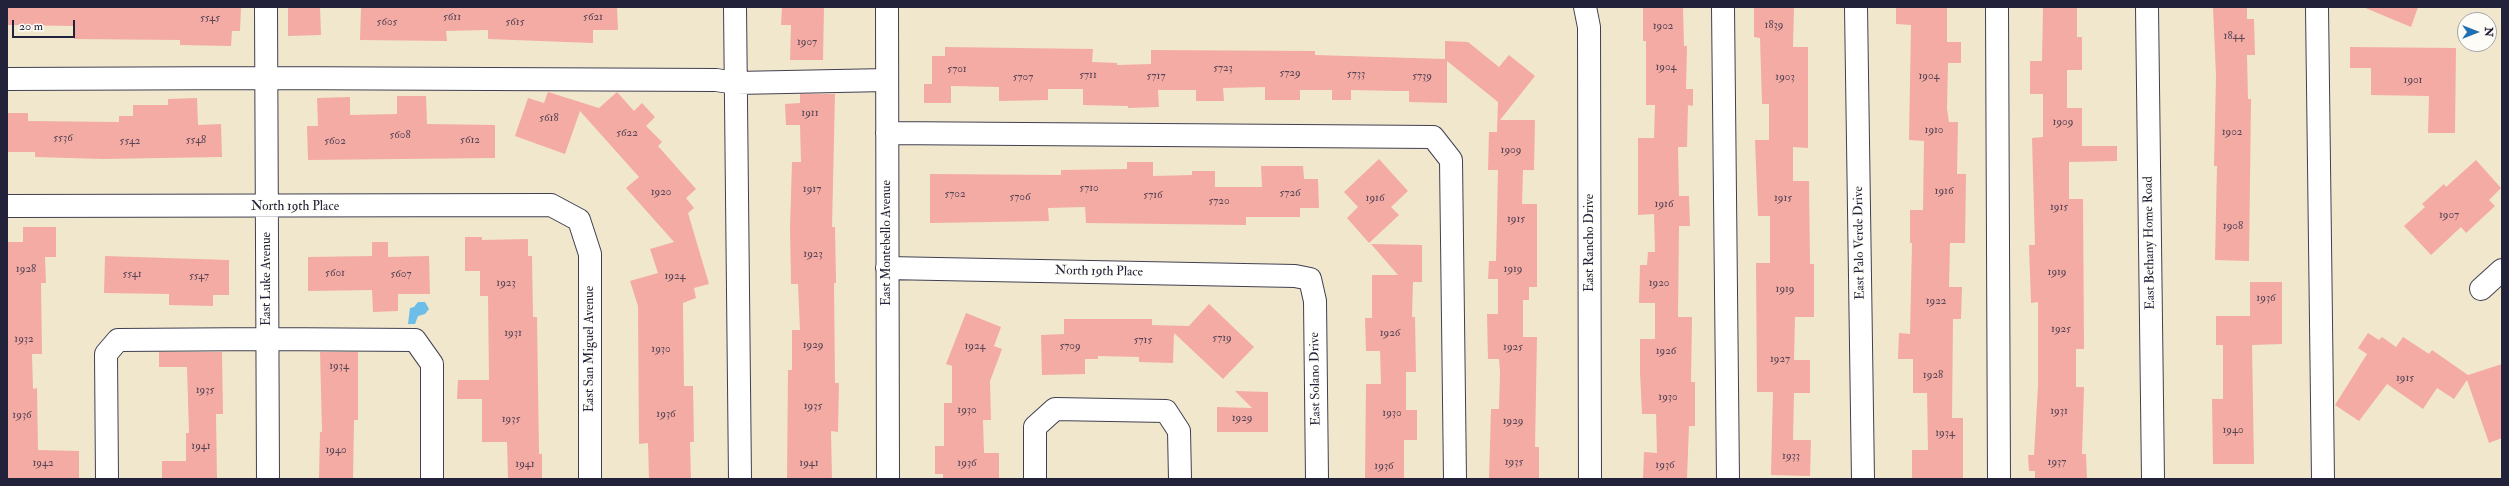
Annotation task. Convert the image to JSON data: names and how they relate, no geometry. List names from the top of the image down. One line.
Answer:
{"streets":{"street":["North 19th Place","East Montebello Avenue","East Rancho Drive","East Palo Verde Drive","East Bethany Home Road","East Luke Avenue","East San Miguel Avenue","East Solano Drive"]},"crossings":[["North 19th Place","East Montebello Avenue"],["North 19th Place","East Luke Avenue"],["North 19th Place","East San Miguel Avenue"],["North 19th Place","East Solano Drive"]],"house_numbers":["5611","5621","5545","5605","5615","1839","1902","1844","1907","1904","5723","5701","5729","5733","5711","5717","5739","1904","5707","1903","1901","1911","5618","1909","1910","1902","5622","5608","5536","5548","5612","5542","5602","1909","5710","1917","1916","1920","5726","5702","5716","5706","1916","1915","5720","1916","1915","1907","1915","1908","1923","1928","1919","1919","5601","5541","5607","5547","1924","1923","1920","1919","1936","1922","1925","1931","1926","5719","1932","5715","1929","1924","5709","1925","1930","1926","1927","1934","1928","1915","1935","1930","1935","1930","1931","1930","1936","1936","1929","1935","1929","1940","1934","1941","1940","1933","1935","1937","1942","1941","1936","1941","1936","1936"],"scale_bar":"20 m","north":"right"}
